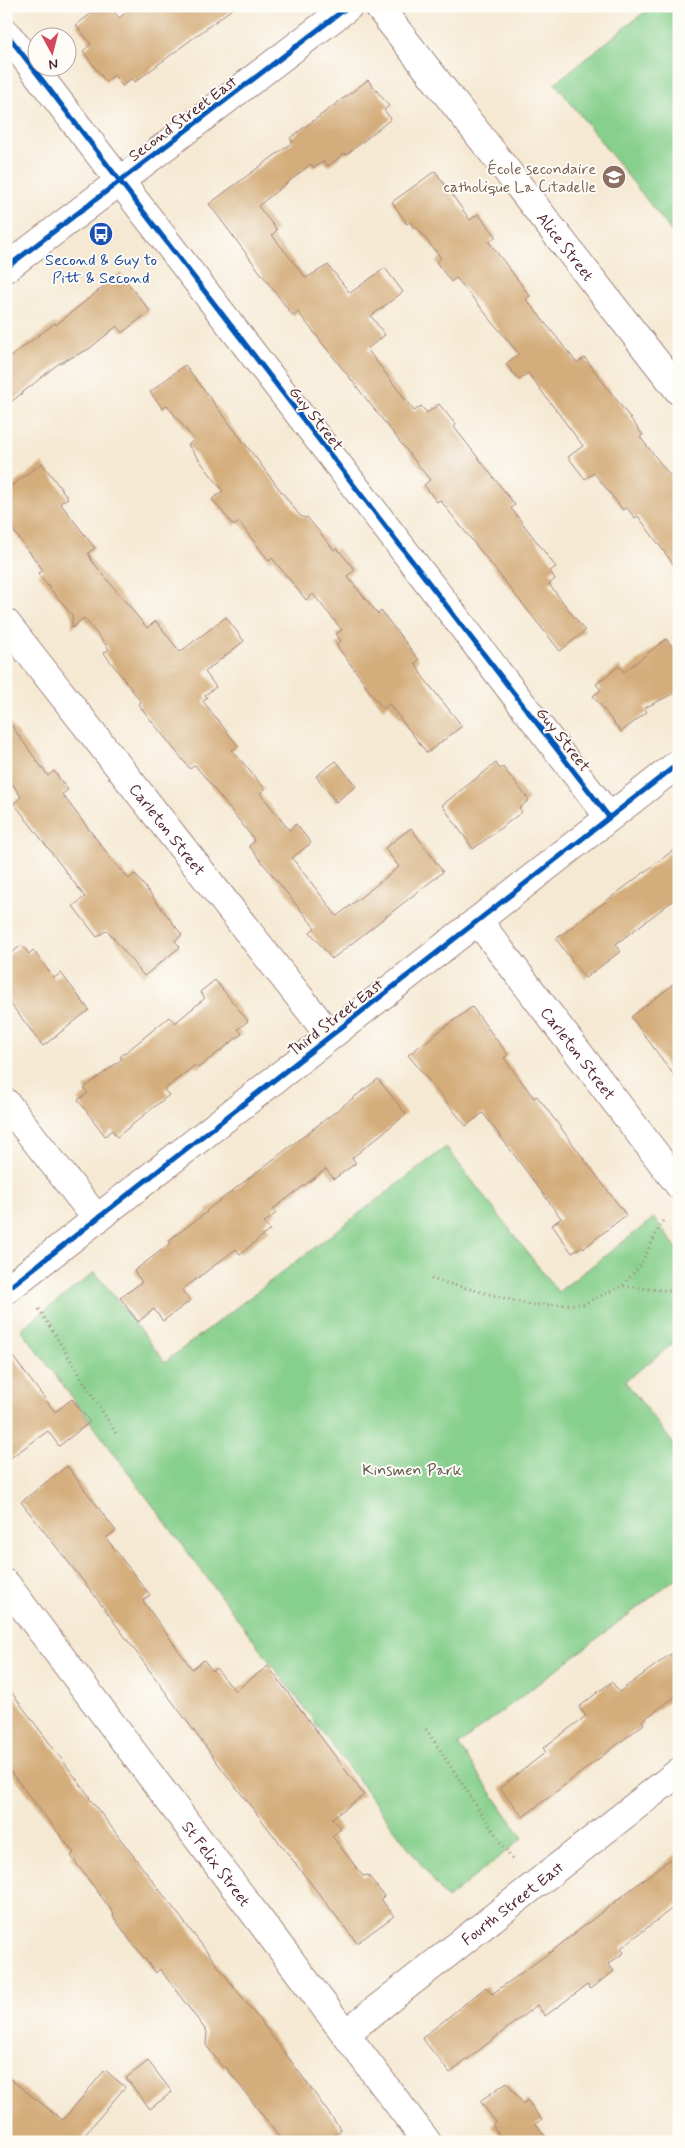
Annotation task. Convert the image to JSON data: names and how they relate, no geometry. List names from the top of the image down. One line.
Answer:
{"streets":{"street":["Second Street East","Alice Street","Guy Street","Carleton Street","Third Street East","St Felix Street","Fourth Street East"]},"crossings":[["Second Street East","Guy Street"],["Guy Street","Third Street East"],["Carleton Street","Third Street East"],["St Felix Street","Fourth Street East"]],"parks":["Kinsmen Park"],"places":{"school or university":["École secondaire catholique La Citadelle"],"bus stop":["Second & Guy to Pitt & Second"]},"north":"bottom"}
